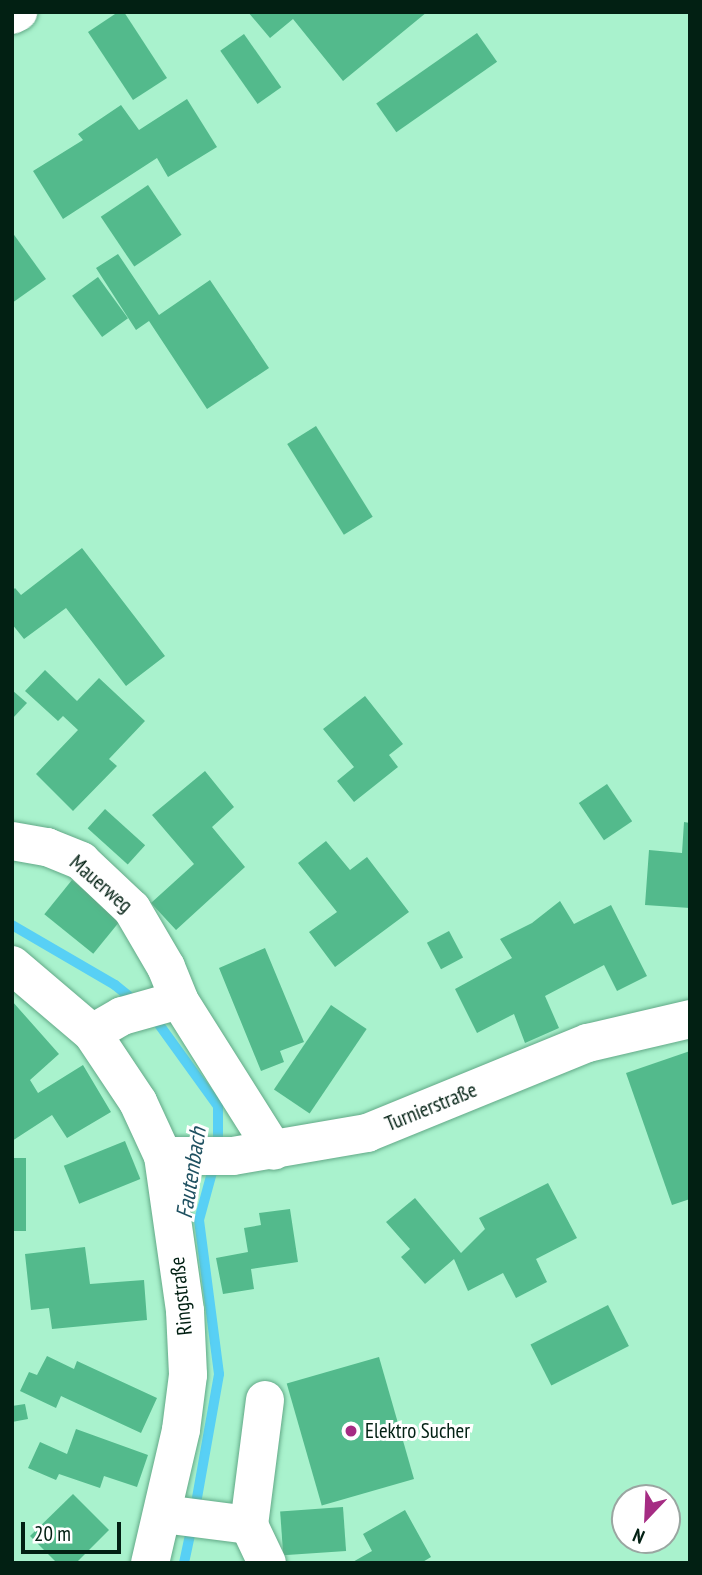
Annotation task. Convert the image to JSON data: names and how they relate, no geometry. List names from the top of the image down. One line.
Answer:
{"streets":{"street":["Mauerweg","Turnierstraße","Ringstraße"]},"crossings":[["Mauerweg","Turnierstraße"],["Mauerweg","Ringstraße"],["Turnierstraße","Ringstraße"]],"water":["Fautenbach"],"places":["Elektro Sucher"],"scale_bar":"20 m","north":"bottom left"}
